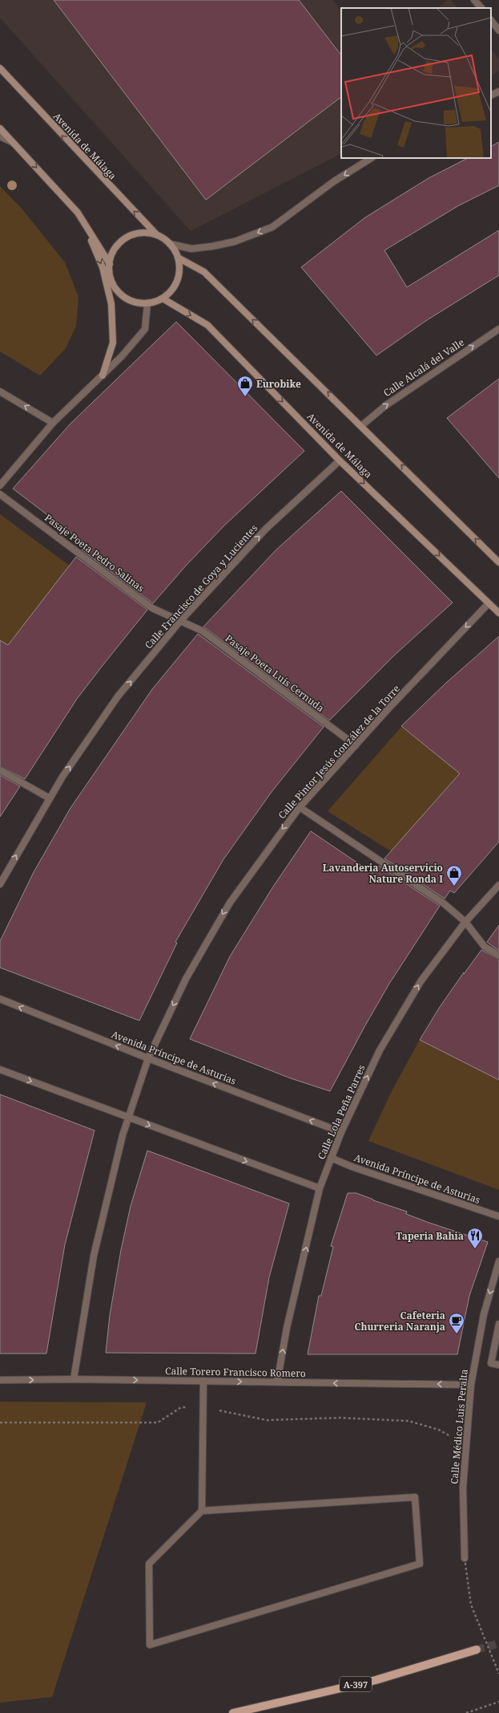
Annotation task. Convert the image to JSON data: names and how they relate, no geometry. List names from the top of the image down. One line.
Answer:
{"streets":{"main road":["Avenida de Málaga","A-397"],"street":["Calle Alcalá del Valle","Pasaje Poeta Pedro Salinas","Calle Francisco de Goya y Lucientes","Pasaje Poeta Luis Cernuda","Calle Pintor Jesús González de la Torre","Avenida Príncipe de Asturias","Calle Lola Peña Parres","Calle Torero Francisco Romero","Calle Médico Luis Peralta"]},"crossings":[["Avenida de Málaga","Calle Francisco de Goya y Lucientes"],["Avenida de Málaga","Calle Pintor Jesús González de la Torre"],["Pasaje Poeta Pedro Salinas","Calle Francisco de Goya y Lucientes"],["Pasaje Poeta Pedro Salinas","Pasaje Poeta Luis Cernuda"],["Calle Francisco de Goya y Lucientes","Pasaje Poeta Luis Cernuda"],["Pasaje Poeta Luis Cernuda","Calle Pintor Jesús González de la Torre"],["Calle Pintor Jesús González de la Torre","Avenida Príncipe de Asturias"],["Calle Pintor Jesús González de la Torre","Calle Torero Francisco Romero"],["Avenida Príncipe de Asturias","Calle Lola Peña Parres"],["Calle Lola Peña Parres","Calle Torero Francisco Romero"],["Calle Torero Francisco Romero","Calle Médico Luis Peralta"]],"one_way":["Calle Alcalá del Valle","Calle Francisco de Goya y Lucientes","Calle Pintor Jesús González de la Torre","Avenida Príncipe de Asturias","Calle Lola Peña Parres","Calle Médico Luis Peralta"],"places":{"shop":["Eurobike","Lavanderia Autoservicio Nature Ronda I"],"restaurant":["Taperia Bahia"],"cafe":["Cafeteria Churreria Naranja"]}}
